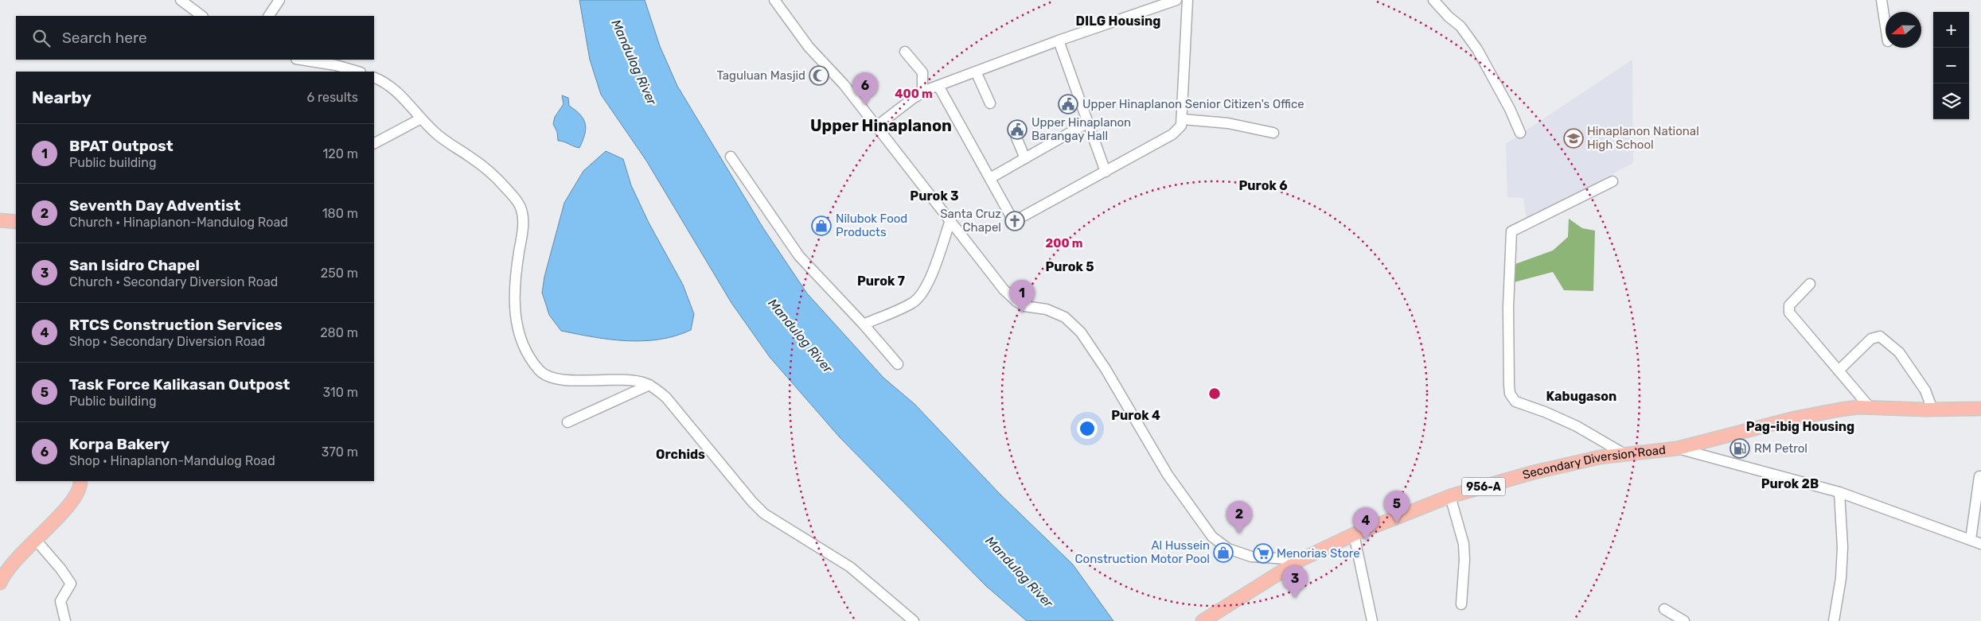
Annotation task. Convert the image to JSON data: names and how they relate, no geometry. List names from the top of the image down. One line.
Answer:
{"streets":{"main road":["Secondary Diversion Road","956-A"]},"crossings":[["Secondary Diversion Road","956-A"]],"districts":["DILG Housing","Upper Hinaplanon","Purok 6","Purok 3","Purok 5","Purok 7","Kabugason","Purok 4","Pag-ibig Housing","Orchids","Purok 2B"],"water":["Mandulog River"],"places":{"mosque":["Taguluan Masjid"],"public building":["Upper Hinaplanon Senior Citizen's Office","Upper Hinaplanon Barangay Hall"],"school or university":["Hinaplanon National High School"],"church":["Santa Cruz Chapel"],"shop":["Nilubok Food Products","Al Hussein Construction Motor Pool"],"fuel station":["RM Petrol"],"supermarket":["Menorias Store"]},"north":"left","page":{"map_buttons":["+","−"],"search":"Search here","heading":["Nearby","6 results"],"pins":["6","1","5","2","4","3"],"list":[{"mark":"1","name":"BPAT Outpost","note":"Public building","value":"120 m"},{"mark":"2","name":"Seventh Day Adventist","note":"Church · Hinaplanon-Mandulog Road","value":"180 m"},{"mark":"3","name":"San Isidro Chapel","note":"Church · Secondary Diversion Road","value":"250 m"},{"mark":"4","name":"RTCS Construction Services","note":"Shop · Secondary Diversion Road","value":"280 m"},{"mark":"5","name":"Task Force Kalikasan Outpost","note":"Public building","value":"310 m"},{"mark":"6","name":"Korpa Bakery","note":"Shop · Hinaplanon-Mandulog Road","value":"370 m"}]},"rings":["400 m","200 m"]}
